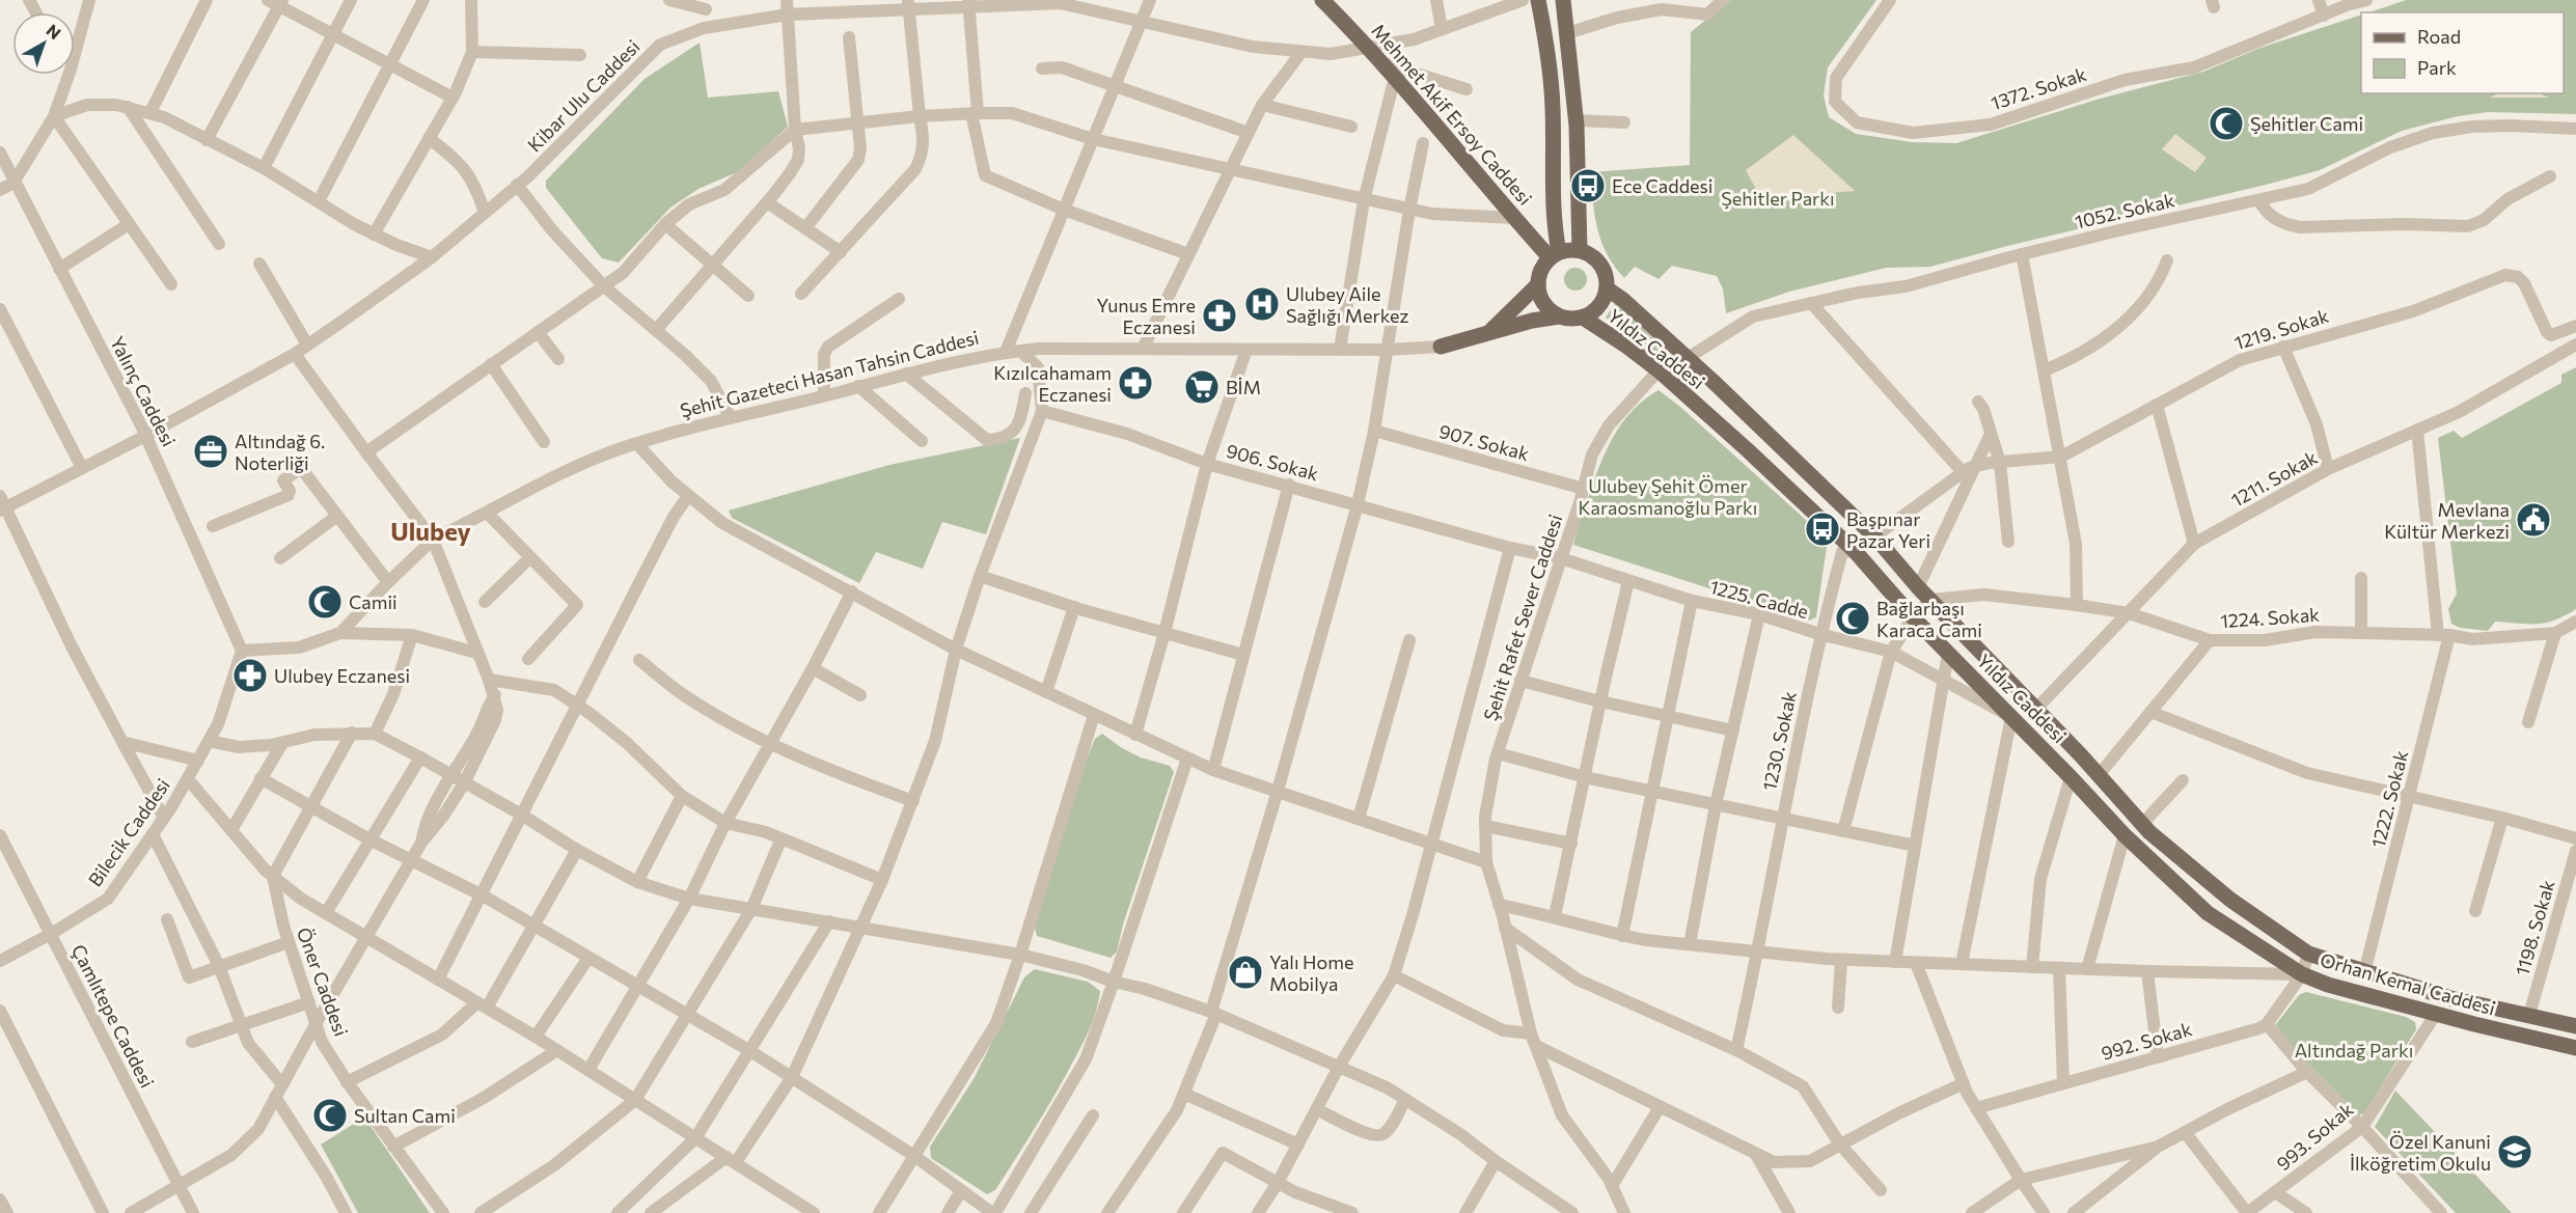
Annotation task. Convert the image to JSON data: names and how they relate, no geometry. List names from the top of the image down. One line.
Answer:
{"streets":{"main road":["Mehmet Akif Ersoy Caddesi","Yıldız Caddesi","Şehit Gazeteci Hasan Tahsin Caddesi","Orhan Kemal Caddesi"],"street":["1372. Sokak","Kibar Ulu Caddesi","1052. Sokak","1219. Sokak","Yalınç Caddesi","907. Sokak","906. Sokak","1211. Sokak","1225. Cadde","Şehit Rafet Sever Caddesi","1224. Sokak","1230. Sokak","1222. Sokak","Bilecik Caddesi","1198. Sokak","Öner Caddesi","Çamlıtepe Caddesi","992. Sokak","993. Sokak"]},"crossings":[["Kibar Ulu Caddesi","Mehmet Akif Ersoy Caddesi"],["Kibar Ulu Caddesi","Yalınç Caddesi"],["Mehmet Akif Ersoy Caddesi","Yıldız Caddesi"],["Mehmet Akif Ersoy Caddesi","Şehit Gazeteci Hasan Tahsin Caddesi"],["1052. Sokak","Yıldız Caddesi"],["1219. Sokak","Yıldız Caddesi"],["1219. Sokak","1230. Sokak"],["Yıldız Caddesi","Şehit Gazeteci Hasan Tahsin Caddesi"],["Yıldız Caddesi","1211. Sokak"],["Yıldız Caddesi","1225. Cadde"],["Yıldız Caddesi","Şehit Rafet Sever Caddesi"],["Yıldız Caddesi","1224. Sokak"],["Yıldız Caddesi","1230. Sokak"],["Yıldız Caddesi","Orhan Kemal Caddesi"],["Yalınç Caddesi","Bilecik Caddesi"],["907. Sokak","Şehit Rafet Sever Caddesi"],["906. Sokak","1225. Cadde"],["906. Sokak","Şehit Rafet Sever Caddesi"],["1211. Sokak","1224. Sokak"],["1211. Sokak","1222. Sokak"],["1225. Cadde","Şehit Rafet Sever Caddesi"],["1225. Cadde","1230. Sokak"],["1224. Sokak","1222. Sokak"],["1222. Sokak","Orhan Kemal Caddesi"],["Bilecik Caddesi","Çamlıtepe Caddesi"],["1198. Sokak","Orhan Kemal Caddesi"],["Orhan Kemal Caddesi","993. Sokak"]],"districts":["Ulubey"],"parks":["Şehitler Parkı","Ulubey Şehit Ömer Karaosmanoğlu Parkı","Altındağ Parkı"],"places":{"mosque":["Şehitler Cami","Camii","Bağlarbaşı Karaca Cami","Sultan Cami"],"bus stop":["Ece Caddesi","Başpınar Pazar Yeri"],"hospital":["Ulubey Aile Sağlığı Merkez"],"pharmacy":["Yunus Emre Eczanesi","Kızılcahamam Eczanesi","Ulubey Eczanesi"],"supermarket":["BİM"],"office":["Altındağ 6. Noterliği"],"public building":["Mevlana Kültür Merkezi"],"shop":["Yalı Home Mobilya"],"school or university":["Özel Kanuni İlköğretim Okulu"]},"legend":["Road","Park"],"north":"top right"}
